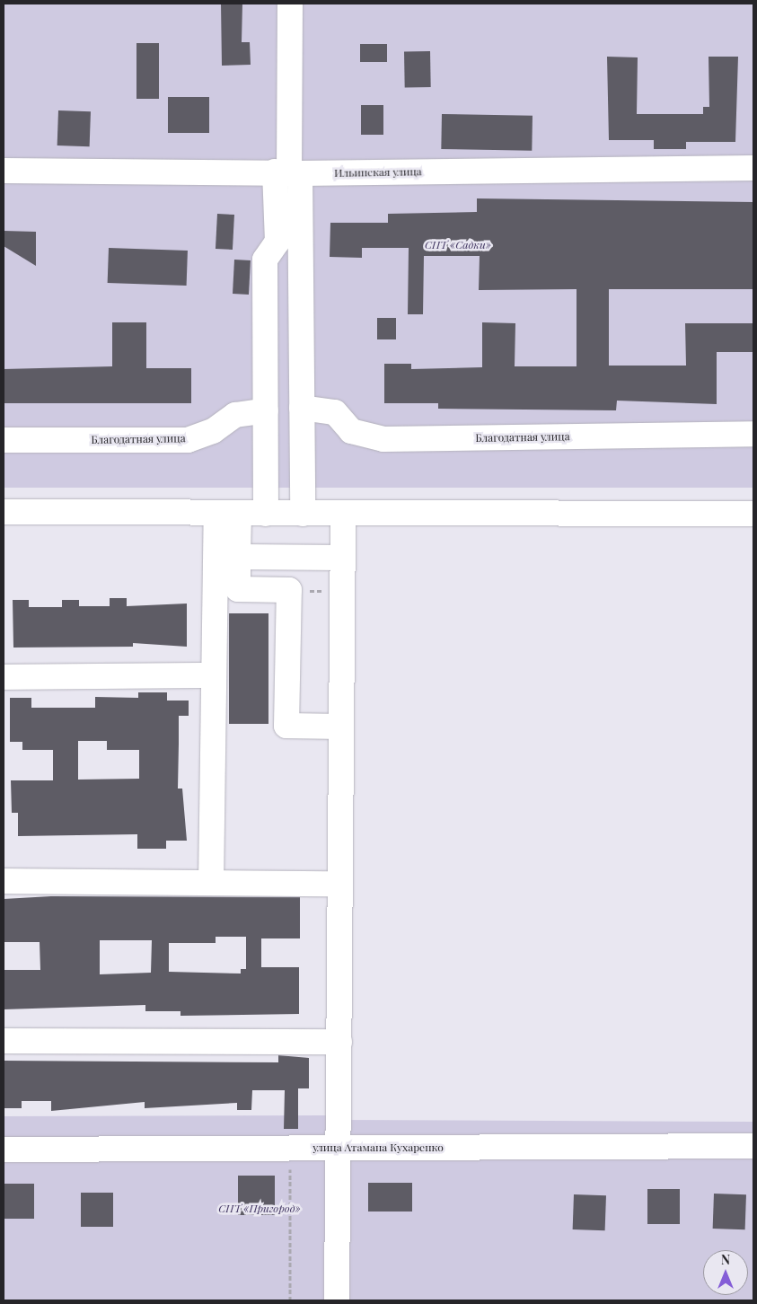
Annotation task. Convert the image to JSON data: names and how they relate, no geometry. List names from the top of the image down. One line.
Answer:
{"streets":{"street":["Ильинская улица","Благодатная улица","улица Атамана Кухаренко"]},"parks":["СНТ «Садки»","СНТ «Пригород»"],"north":"top"}
